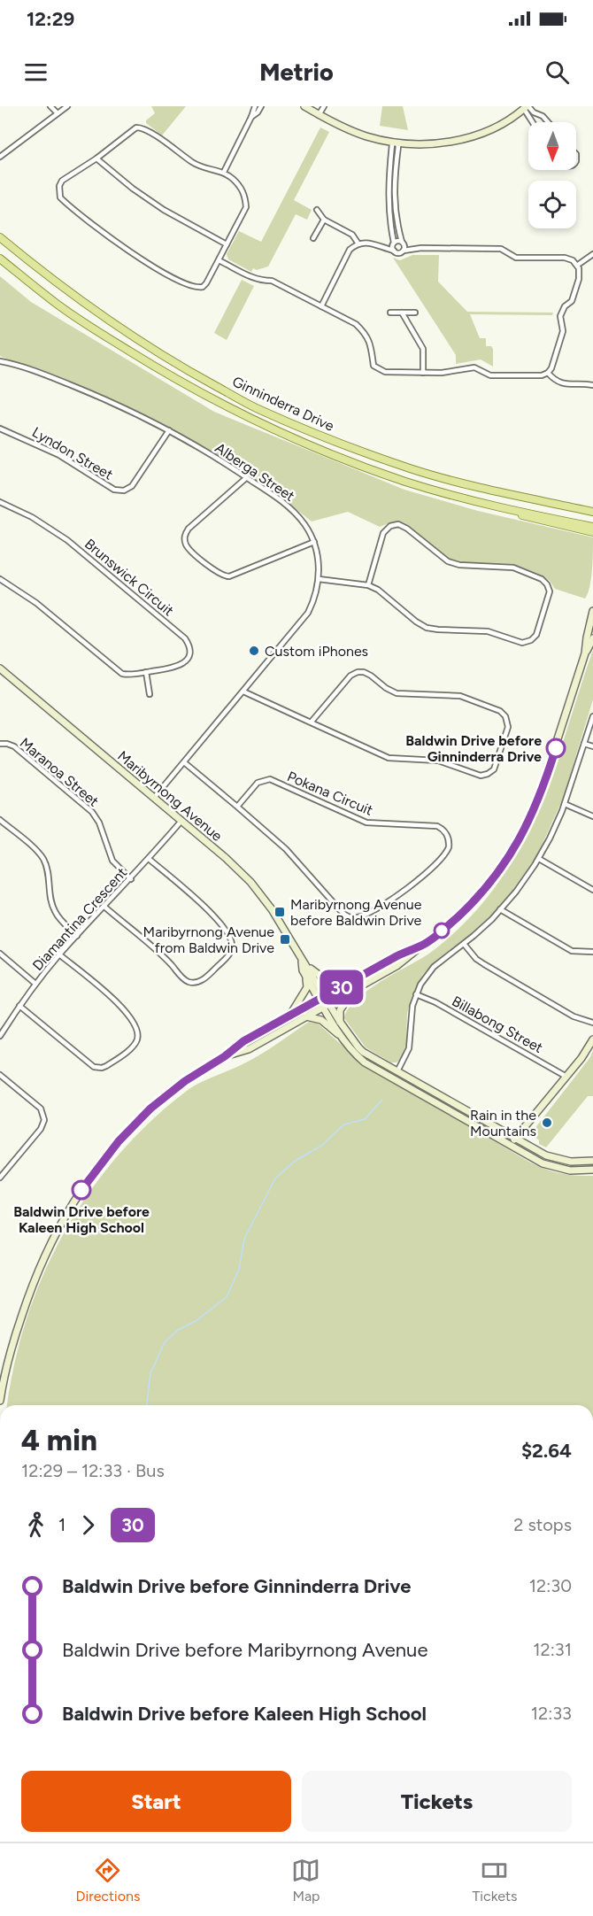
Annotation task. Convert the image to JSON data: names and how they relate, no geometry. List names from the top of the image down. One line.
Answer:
{"streets":{"main road":["Ginninderra Drive"],"street":["Lyndon Street","Alberga Street","Brunswick Circuit","Maranoa Street","Pokana Circuit","Maribyrnong Avenue","Diamantina Crescent","Billabong Street"]},"crossings":[["Lyndon Street","Alberga Street"],["Alberga Street","Pokana Circuit"],["Alberga Street","Maribyrnong Avenue"],["Maranoa Street","Diamantina Crescent"],["Maribyrnong Avenue","Diamantina Crescent"]],"places":{"other":["Custom iPhones","Baldwin Drive before Ginninderra Drive","Rain in the Mountains","Baldwin Drive before Kaleen High School"],"transit":["Maribyrnong Avenue before Baldwin Drive","Maribyrnong Avenue from Baldwin Drive"]},"lines":["bus line 30"],"north":"bottom","page":{"status":"12:29","header":"Metrio","on_map":"30","heading":["4 min","12:29 – 12:33 · Bus","$2.64"],"legs":["1","30","2 stops"],"list":[{"name":"Baldwin Drive before Ginninderra Drive","value":"12:30"},{"name":"Baldwin Drive before Maribyrnong Avenue","value":"12:31"},{"name":"Baldwin Drive before Kaleen High School","value":"12:33"}],"buttons":["Start","Tickets"],"tabs":["Directions","Map","Tickets"]}}
